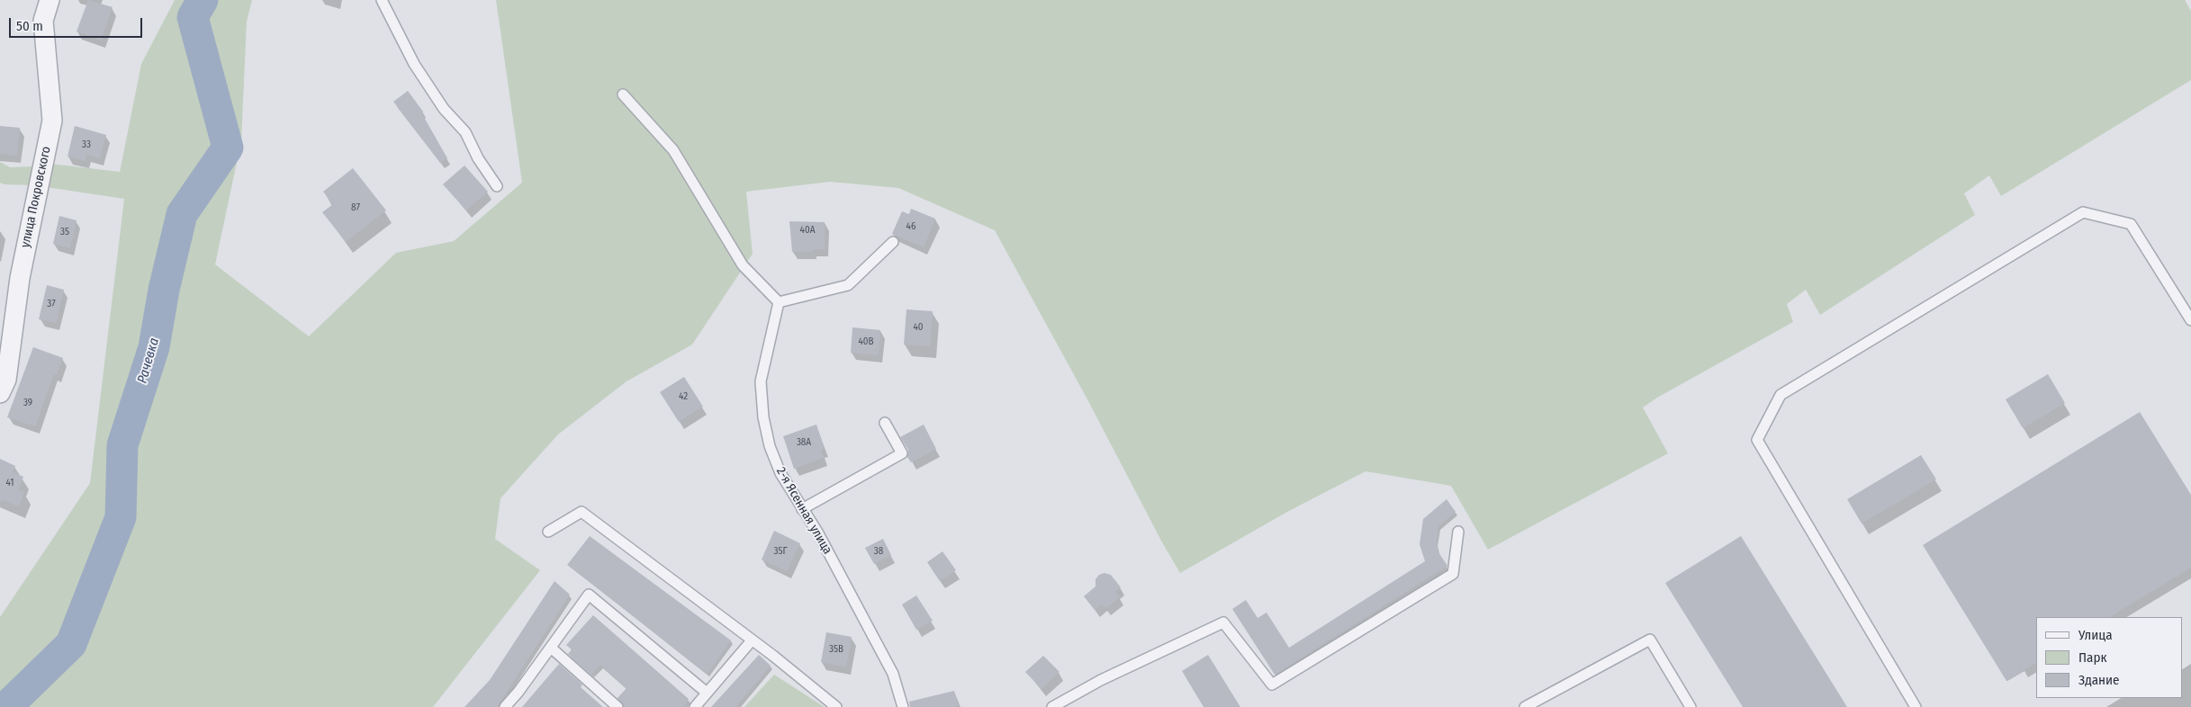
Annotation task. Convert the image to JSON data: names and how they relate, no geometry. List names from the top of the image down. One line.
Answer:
{"streets":{"street":["улица Покровского"],"lane":["2-я Ясенная улица"]},"water":["Рачевка"],"house_numbers":["33","87","46","40А","35","37","40","40В","42","39","38А","41","35Г","38","35В"],"legend":["Улица","Парк","Здание"],"scale_bar":"50 m"}
